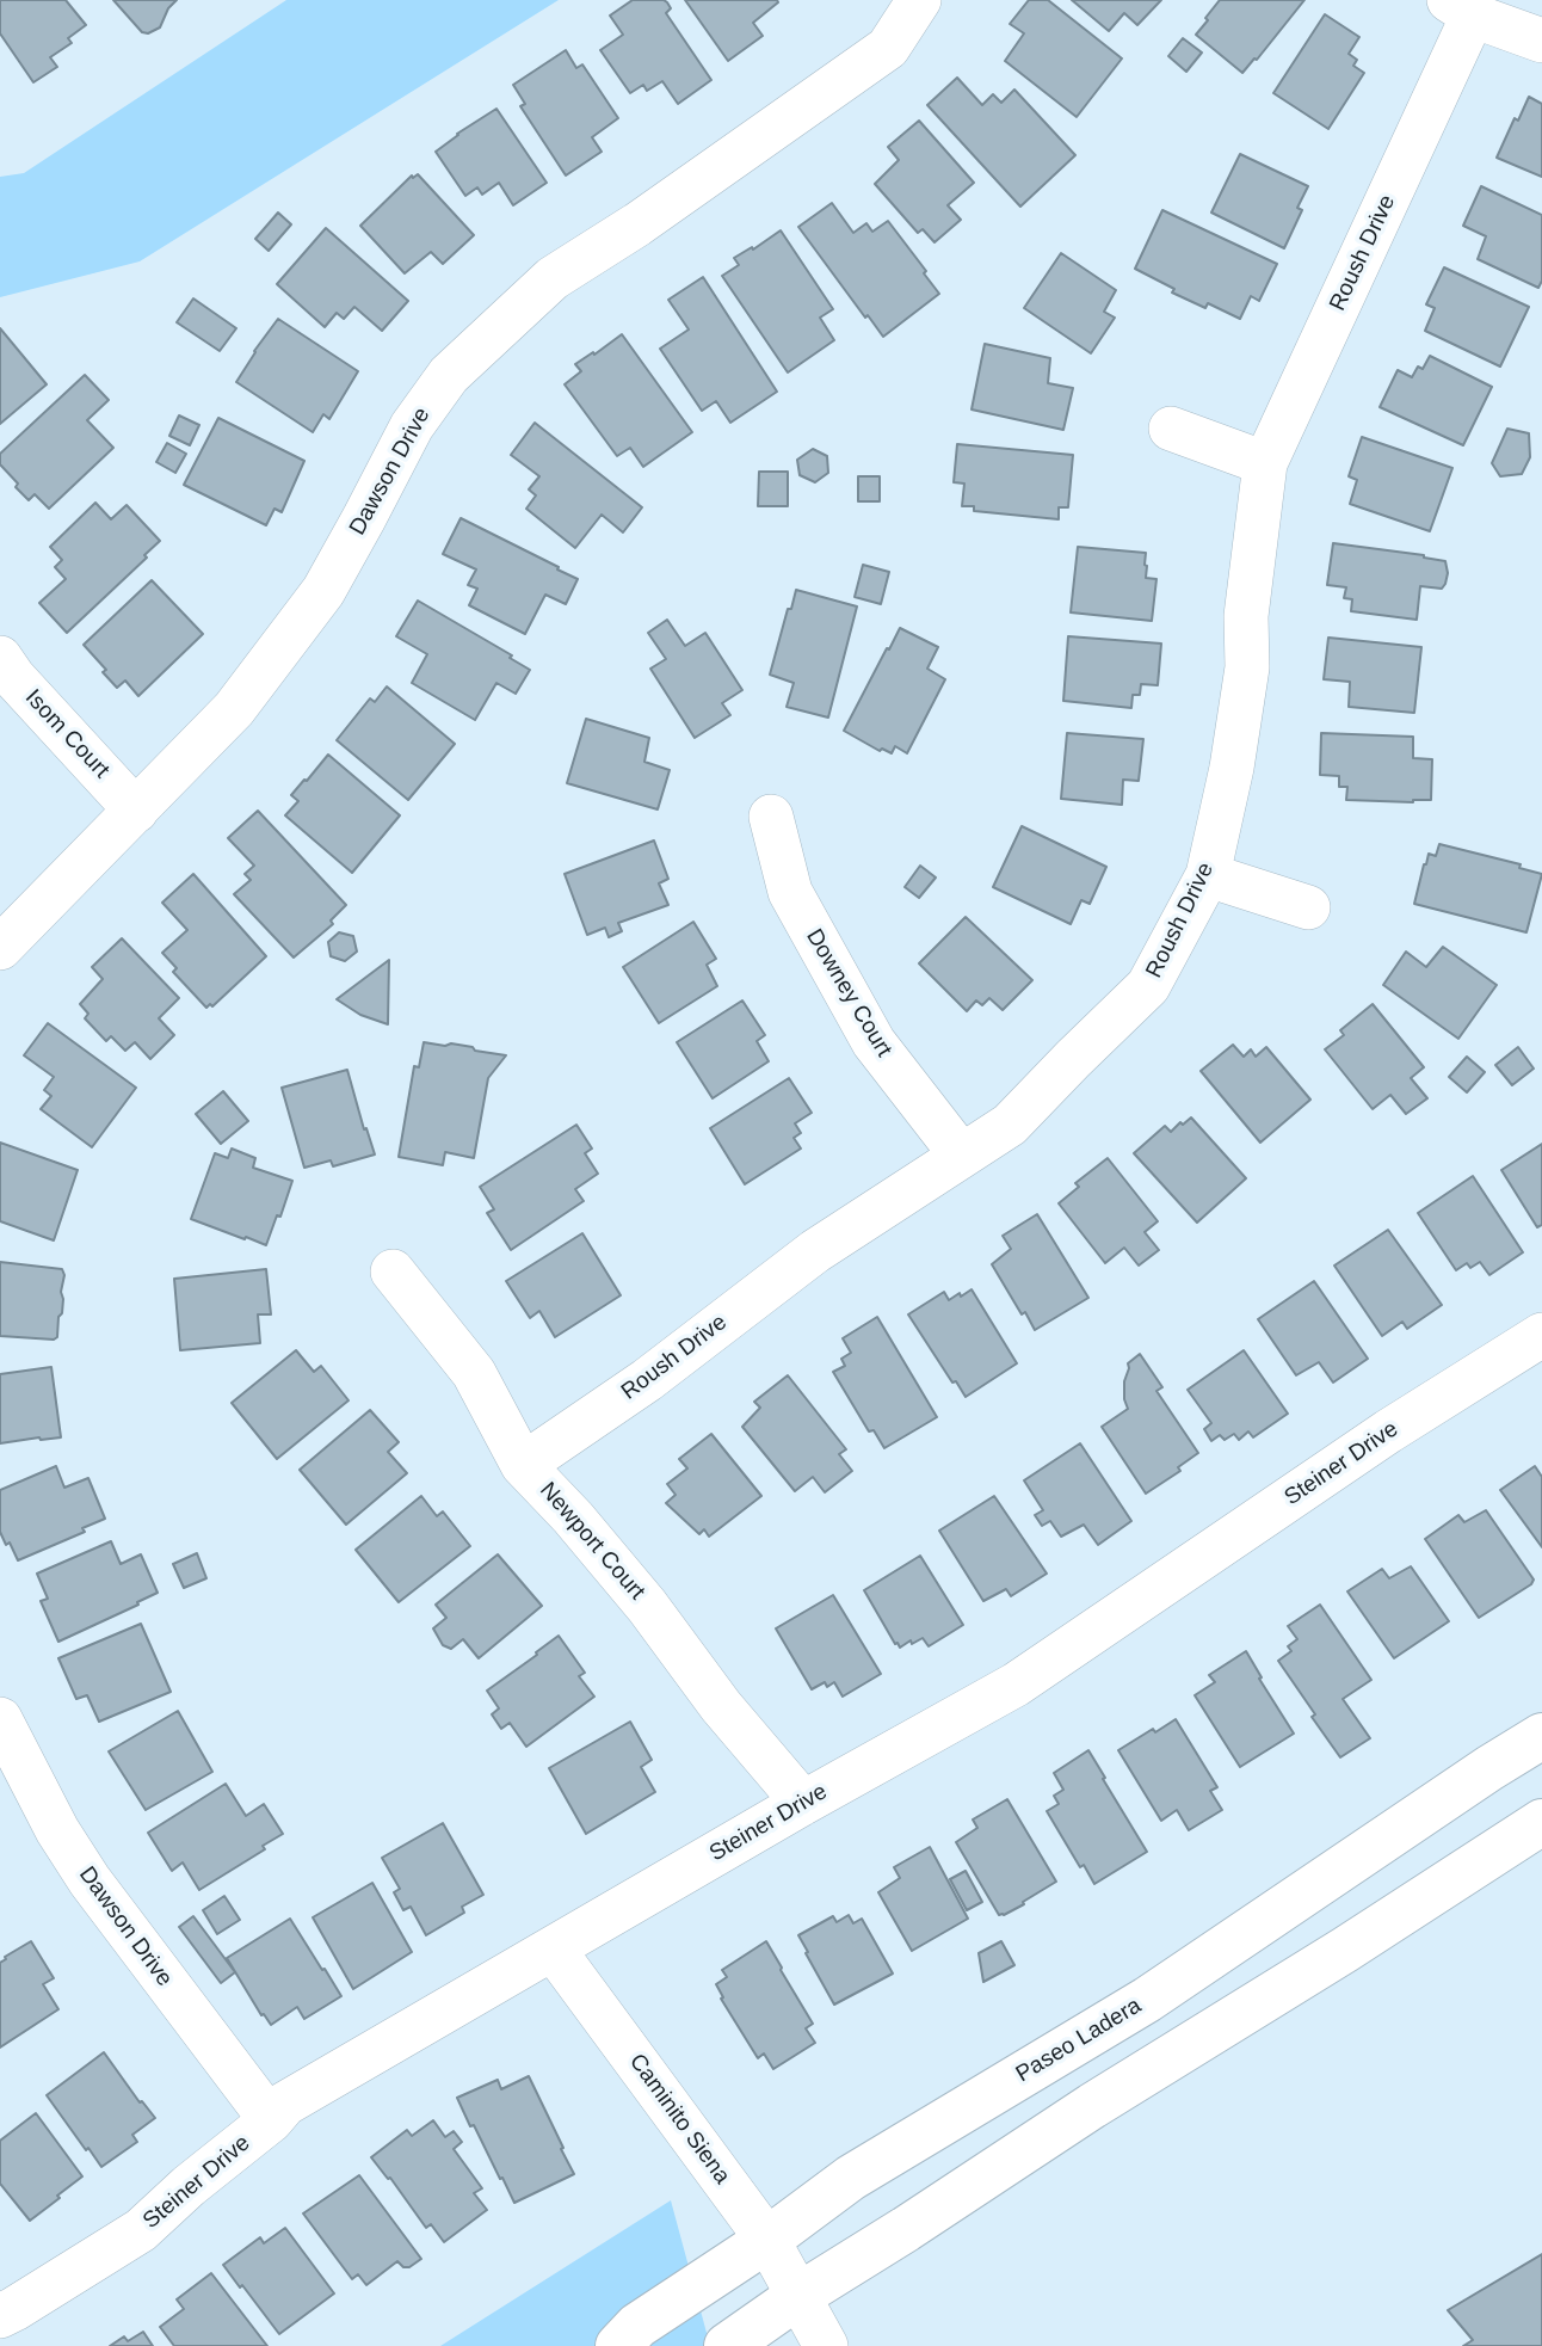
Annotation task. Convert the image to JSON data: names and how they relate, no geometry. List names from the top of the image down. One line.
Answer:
{"streets":{"main road":["Paseo Ladera"],"street":["Roush Drive","Dawson Drive","Isom Court","Downey Court","Steiner Drive","Newport Court","Caminito Siena"]},"crossings":[["Roush Drive","Downey Court"],["Roush Drive","Newport Court"],["Dawson Drive","Isom Court"],["Dawson Drive","Steiner Drive"],["Steiner Drive","Newport Court"],["Steiner Drive","Caminito Siena"],["Paseo Ladera","Caminito Siena"]]}
